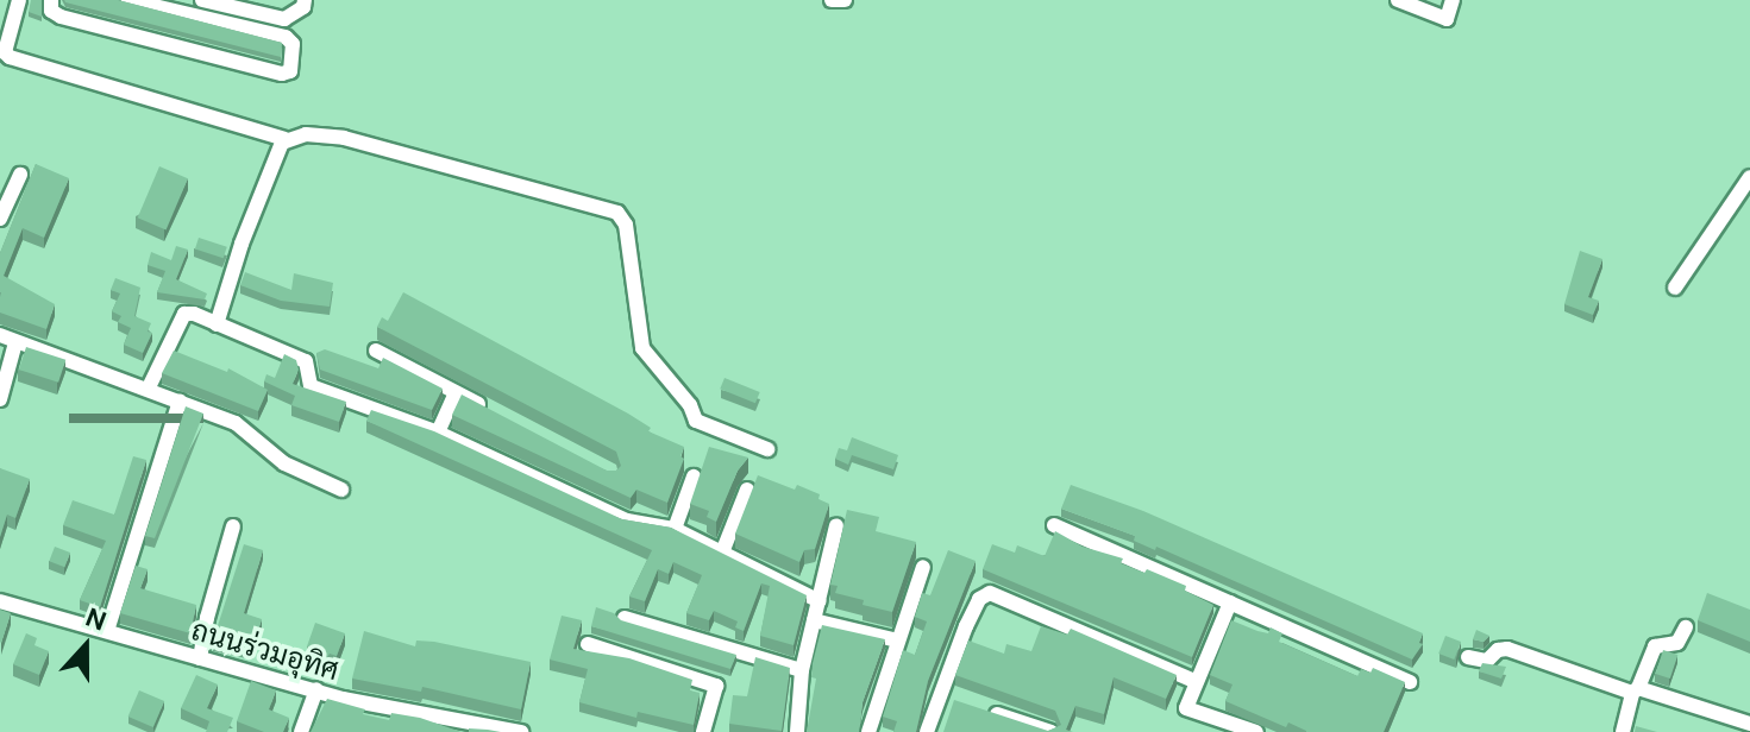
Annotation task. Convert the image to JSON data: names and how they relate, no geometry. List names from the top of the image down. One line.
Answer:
{"streets":{"street":["ถนนร่วมอุทิศ"]},"north":"top"}
